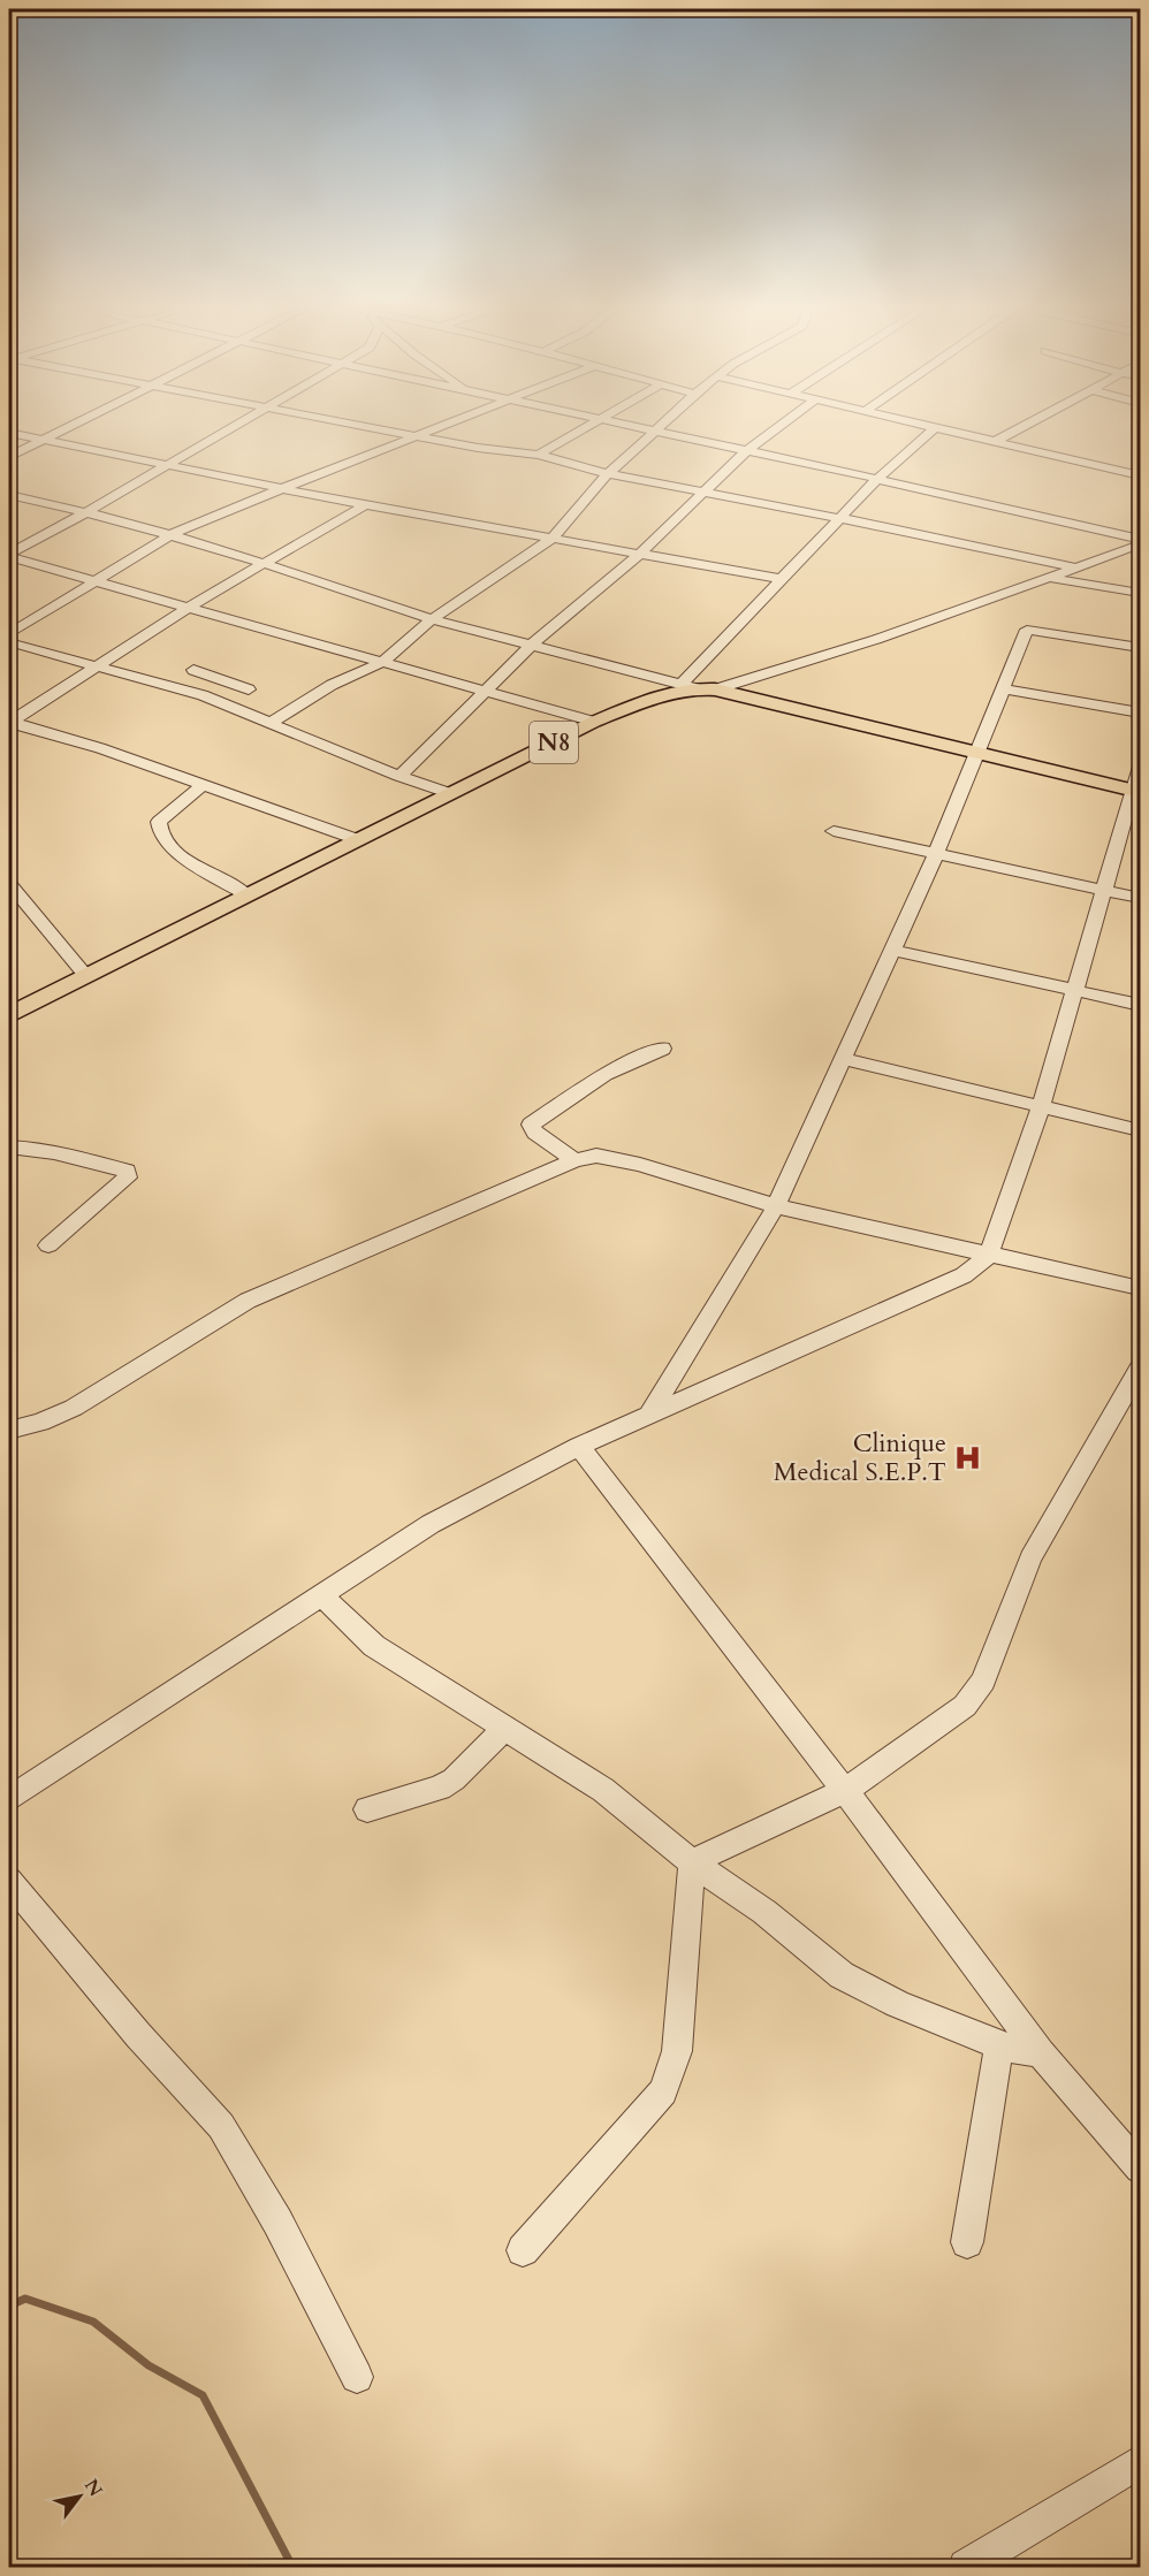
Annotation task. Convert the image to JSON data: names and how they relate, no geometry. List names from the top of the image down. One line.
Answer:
{"streets":{"main road":["N8"]},"places":{"hospital":["Clinique Medical S.E.P.T"]},"north":"top right"}
